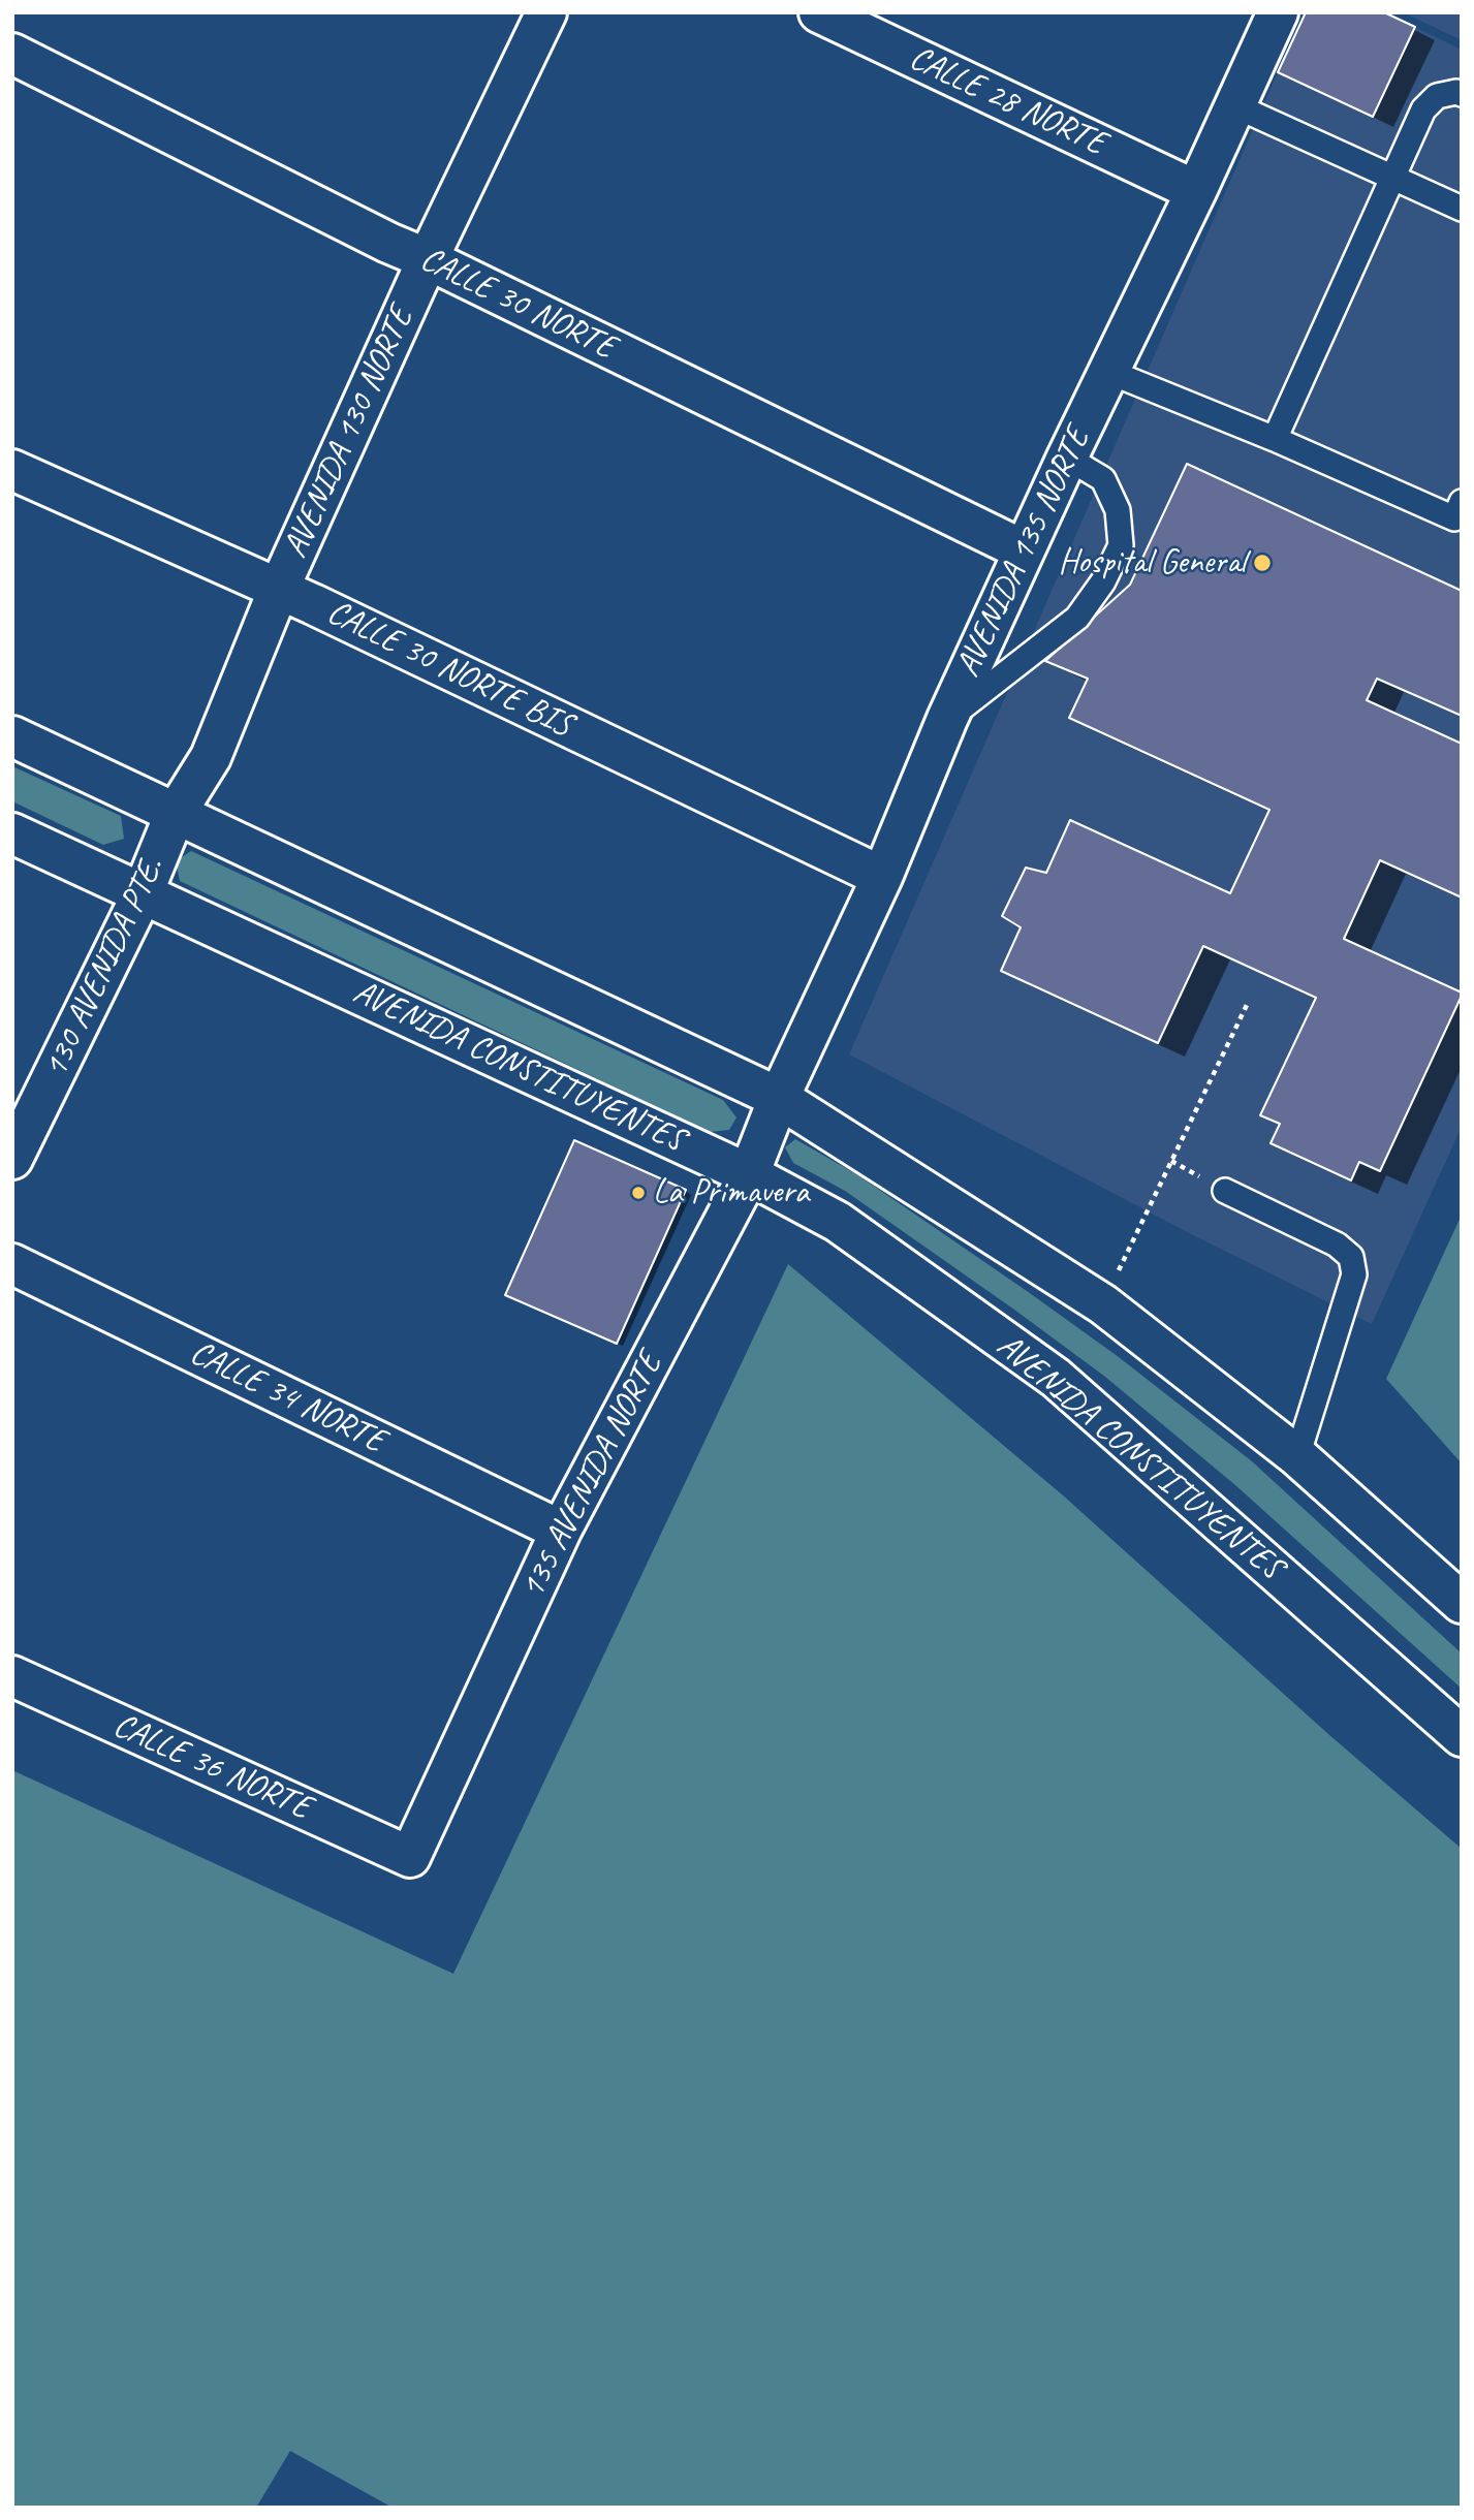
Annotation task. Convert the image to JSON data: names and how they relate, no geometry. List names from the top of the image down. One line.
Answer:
{"streets":{"street":["CALLE 28 NORTE","CALLE 30 NORTE","AVENIDA 130 NORTE","AVENIDA 135 NORTE","CALLE 30 NORTE BIS","130 AVENIDA PTE.","AVENIDA CONSTITUYENTES","CALLE 34 NORTE","135 AVENIDA NORTE","CALLE 36 NORTE"]},"crossings":[["CALLE 28 NORTE","AVENIDA 135 NORTE"],["CALLE 30 NORTE","AVENIDA 130 NORTE"],["CALLE 30 NORTE","AVENIDA 135 NORTE"],["AVENIDA 130 NORTE","CALLE 30 NORTE BIS"],["AVENIDA 130 NORTE","130 AVENIDA PTE."],["AVENIDA 135 NORTE","CALLE 30 NORTE BIS"],["AVENIDA 135 NORTE","135 AVENIDA NORTE"],["130 AVENIDA PTE.","AVENIDA CONSTITUYENTES"],["AVENIDA CONSTITUYENTES","135 AVENIDA NORTE"],["CALLE 34 NORTE","135 AVENIDA NORTE"],["135 AVENIDA NORTE","CALLE 36 NORTE"]],"places":["Hospital General","La Primavera"]}
